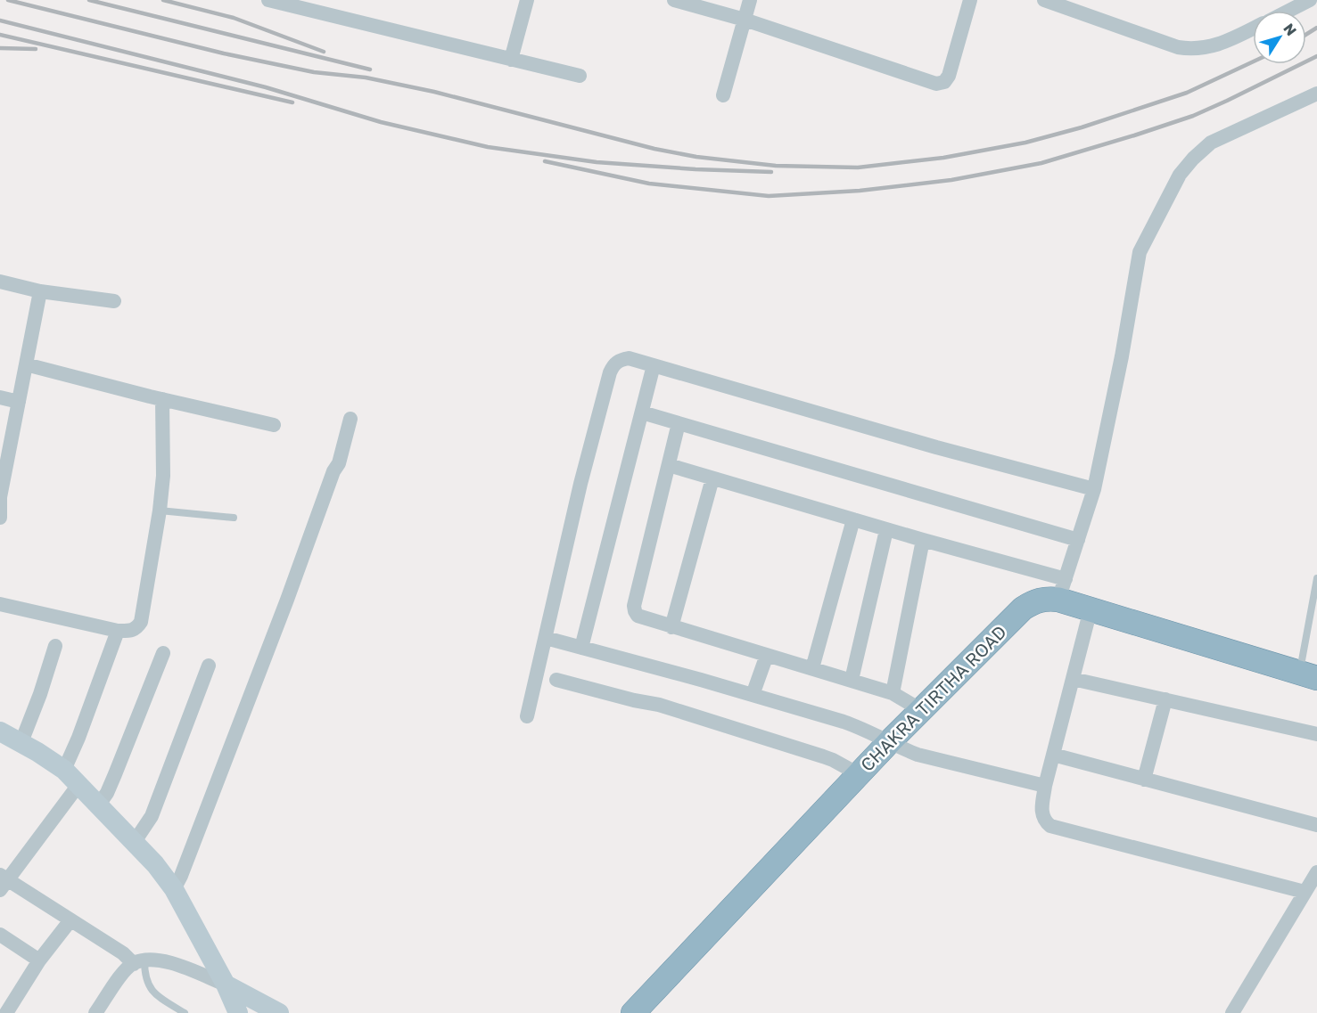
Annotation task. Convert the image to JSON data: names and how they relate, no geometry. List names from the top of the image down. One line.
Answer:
{"streets":{"highway":["CHAKRA TIRTHA ROAD"]},"north":"top right"}
